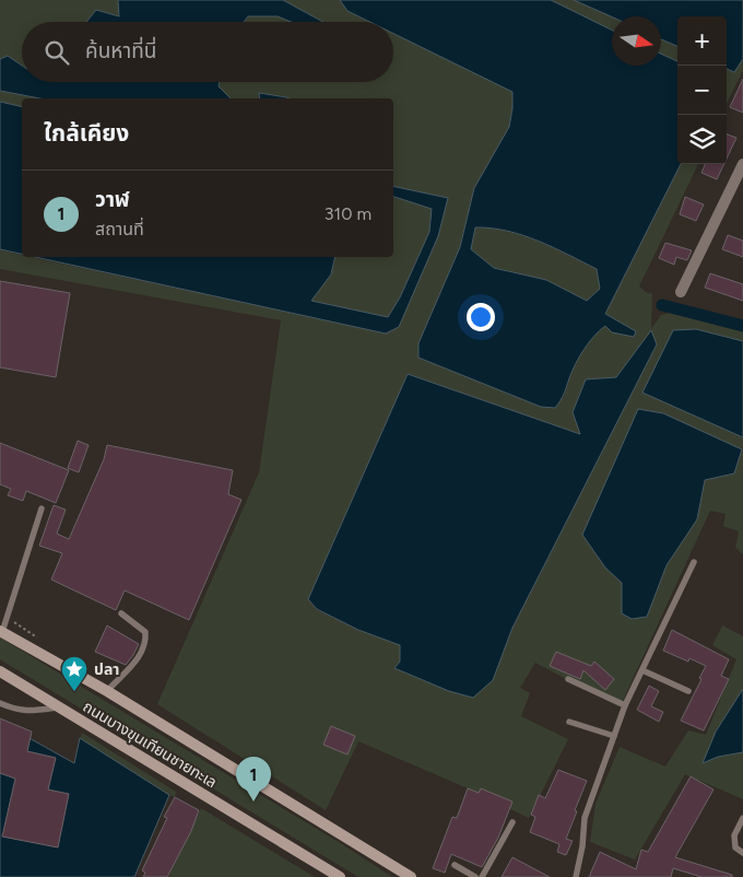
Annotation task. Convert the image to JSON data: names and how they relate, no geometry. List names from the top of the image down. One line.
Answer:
{"streets":{"main road":["ถนนบางขุนเทียนชายทะเล"]},"places":{"place":["ปลา"]},"north":"right","page":{"map_buttons":["+","−"],"search":"ค้นหาที่นี่","heading":"ใกล้เคียง","list":[{"mark":"1","name":"วาฬ","note":"สถานที่","value":"310 m"}],"pins":"1"}}
